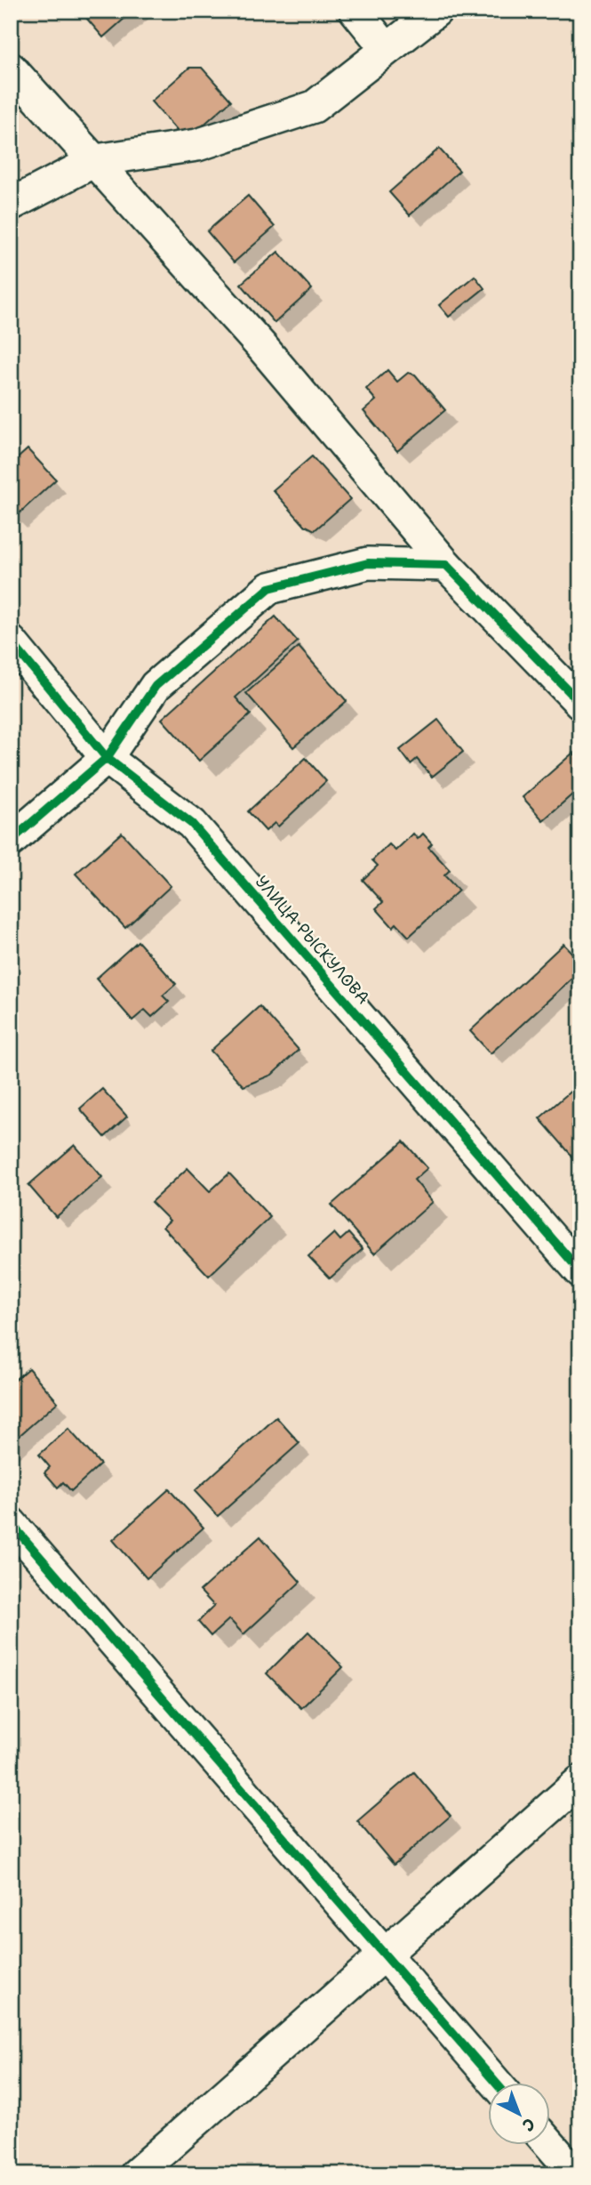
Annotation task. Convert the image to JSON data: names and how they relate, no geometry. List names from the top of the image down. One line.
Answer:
{"streets":{"street":["УЛИЦА РЫСКУЛОВА"]},"north":"bottom right"}
